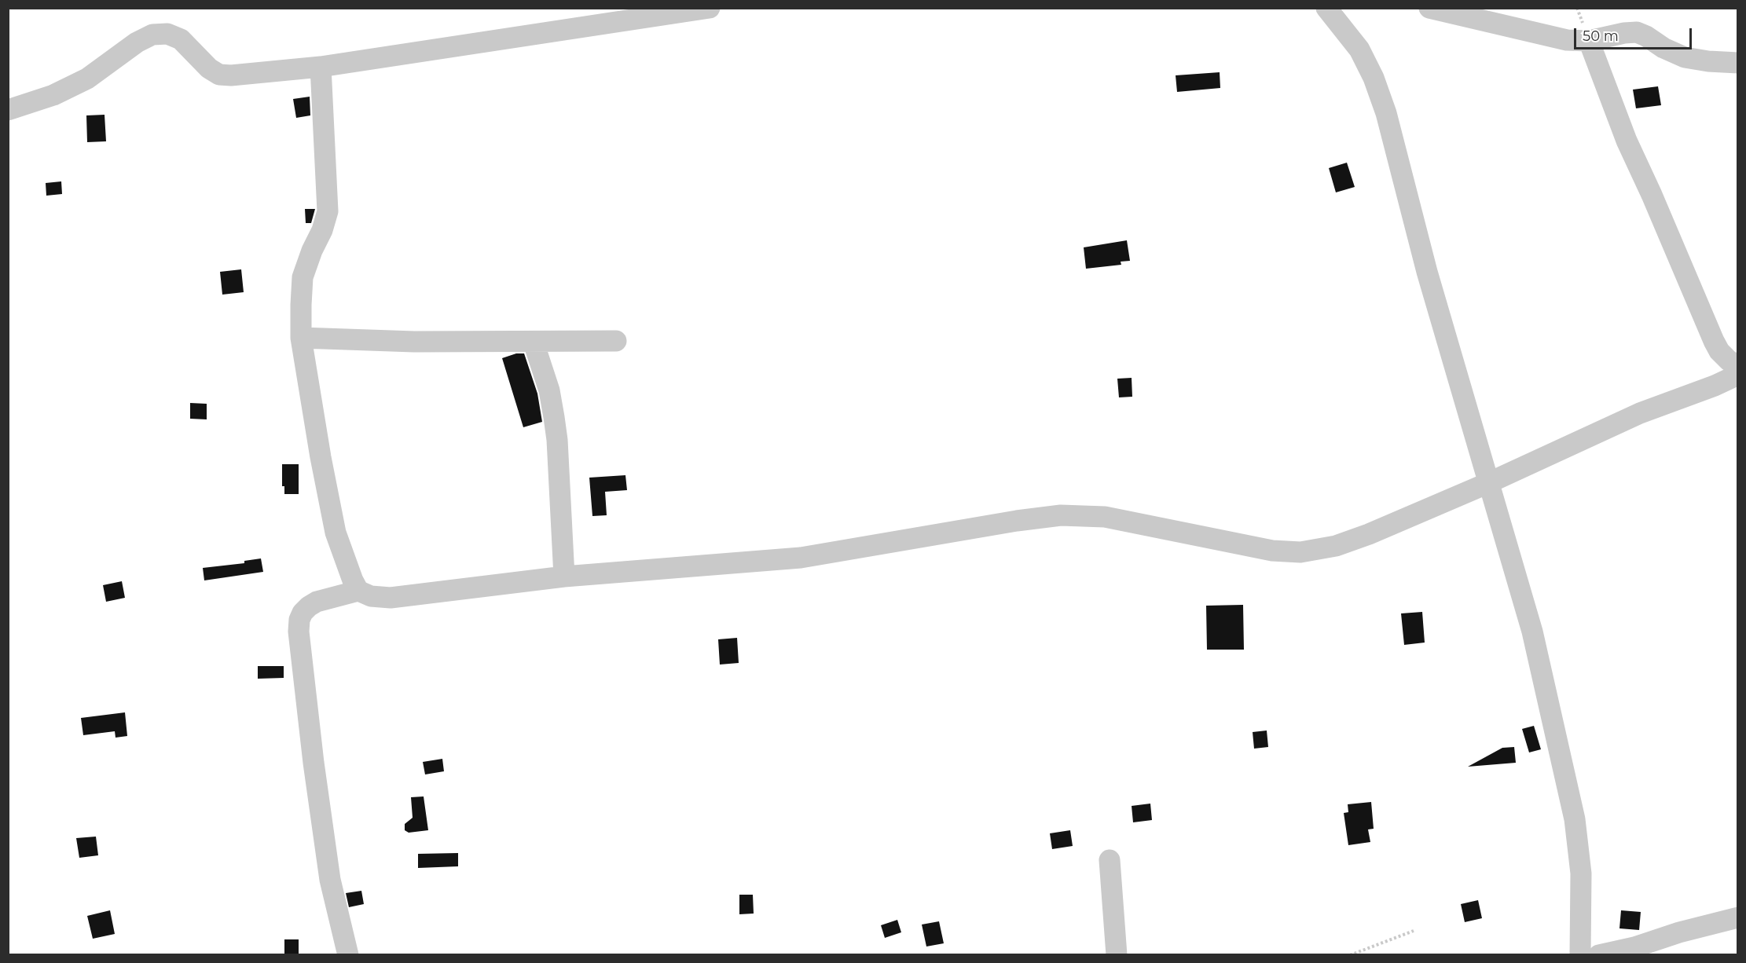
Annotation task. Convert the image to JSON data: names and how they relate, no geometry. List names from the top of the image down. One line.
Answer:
{"scale_bar":"50 m"}
